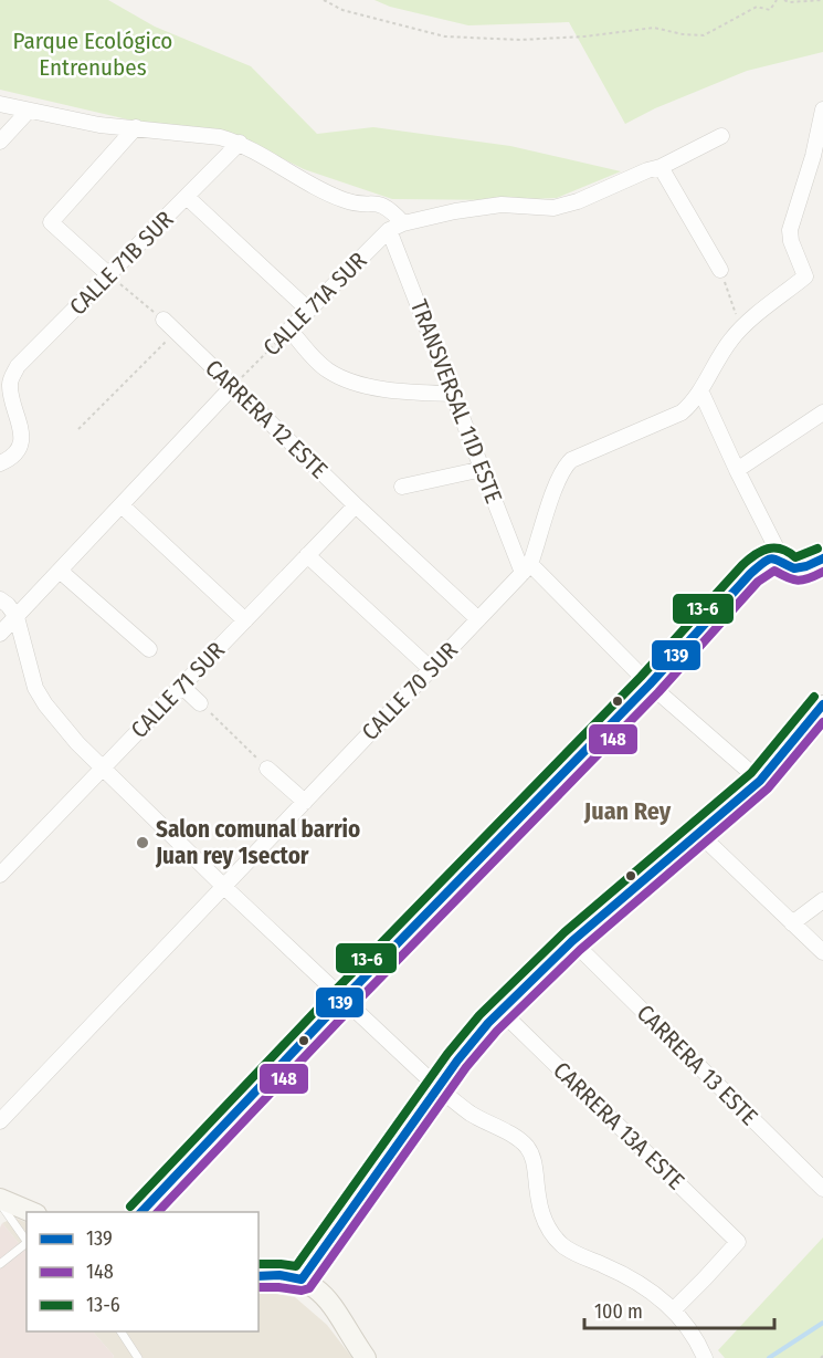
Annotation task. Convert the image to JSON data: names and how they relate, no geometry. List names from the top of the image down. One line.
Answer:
{"streets":{"street":["CALLE 71B SUR","CALLE 71A SUR","TRANSVERSAL 11D ESTE","CARRERA 12 ESTE","CALLE 71 SUR","CALLE 70 SUR","CARRERA 13 ESTE","CARRERA 13A ESTE"]},"crossings":[["CALLE 71A SUR","TRANSVERSAL 11D ESTE"],["CALLE 71A SUR","CARRERA 12 ESTE"],["TRANSVERSAL 11D ESTE","CALLE 70 SUR"],["CARRERA 12 ESTE","CALLE 71 SUR"],["CARRERA 12 ESTE","CALLE 70 SUR"]],"districts":["Juan Rey"],"parks":["Parque Ecológico Entrenubes"],"places":["Salon comunal barrio Juan rey 1sector"],"lines":["transit line 13-6","transit line 139","transit line 148"],"legend":["139","148","13-6"],"scale_bar":"100 m"}
